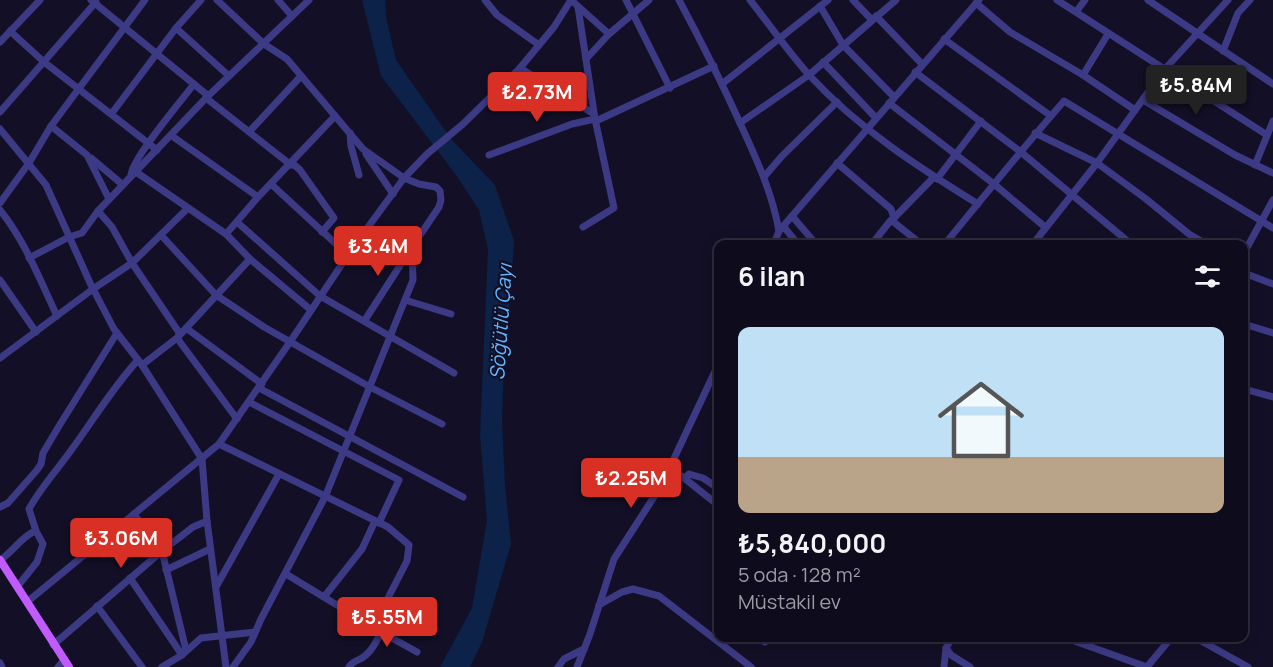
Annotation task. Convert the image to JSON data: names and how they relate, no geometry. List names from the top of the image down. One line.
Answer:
{"water":["Söğütlü Çayı"],"page":{"price":["₺5.84M","₺2.73M","₺3.4M","₺2.25M","₺3.06M","₺5.55M"],"heading":"6 ilan","list":[{"name":"₺5,840,000","note":"5 oda · 128 m² · Müstakil ev"}]}}
